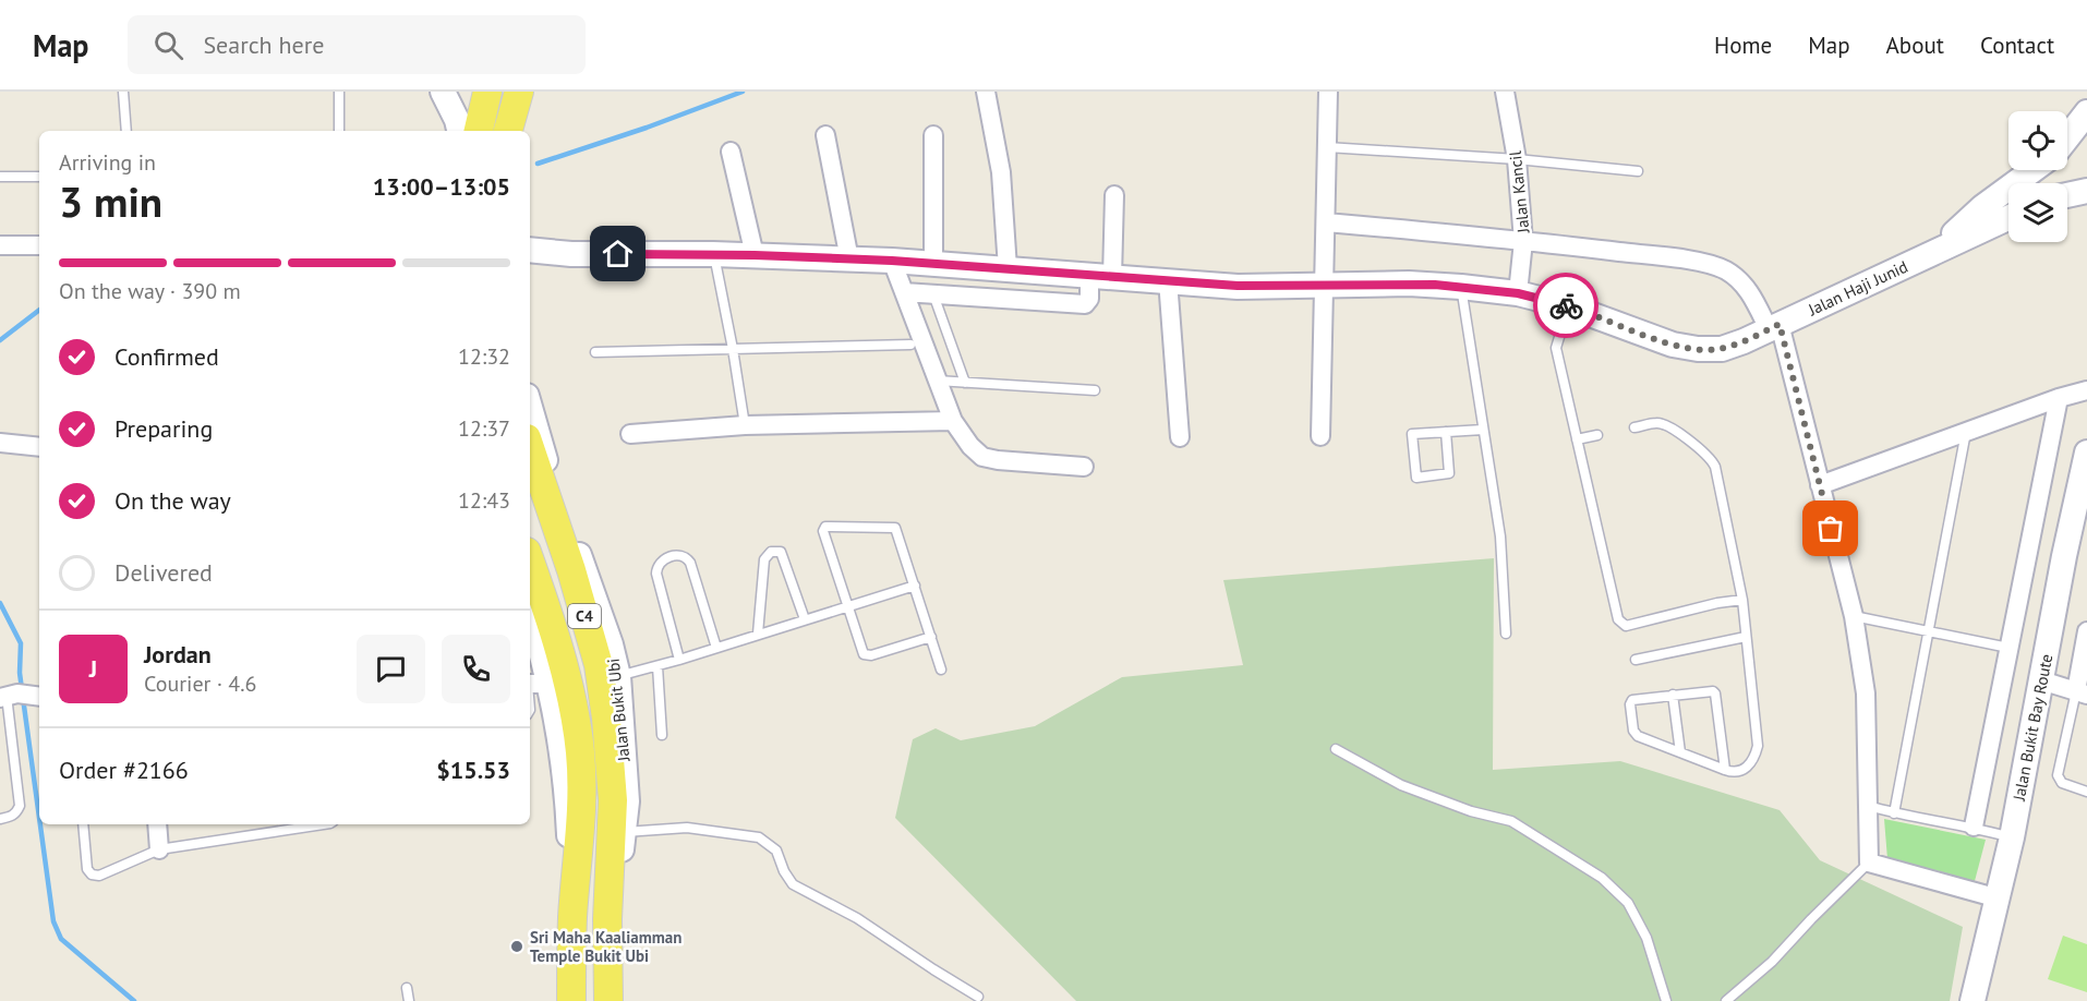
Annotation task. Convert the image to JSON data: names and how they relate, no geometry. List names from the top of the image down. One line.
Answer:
{"streets":{"main road":["C4"],"street":["Jalan Kancil","Jalan Haji Junid","Jalan Bukit Ubi","Jalan Bukit Bay Route"]},"crossings":[["Jalan Kancil","Jalan Haji Junid"],["C4","Jalan Bukit Ubi"]],"places":["Sri Maha Kaaliamman Temple Bukit Ubi"],"page":{"header":"Map","search":"Search here","nav":["Home","Map","About","Contact"],"heading":["3 min","Arriving in","13:00–13:05"],"panel":["Jordan","Courier · 4.6","Order #2166","$15.53"],"bar":"On the way · 390 m","list":[["Confirmed","12:32"],["Preparing","12:37"],["On the way","12:43"],"Delivered"],"round":"J"}}
